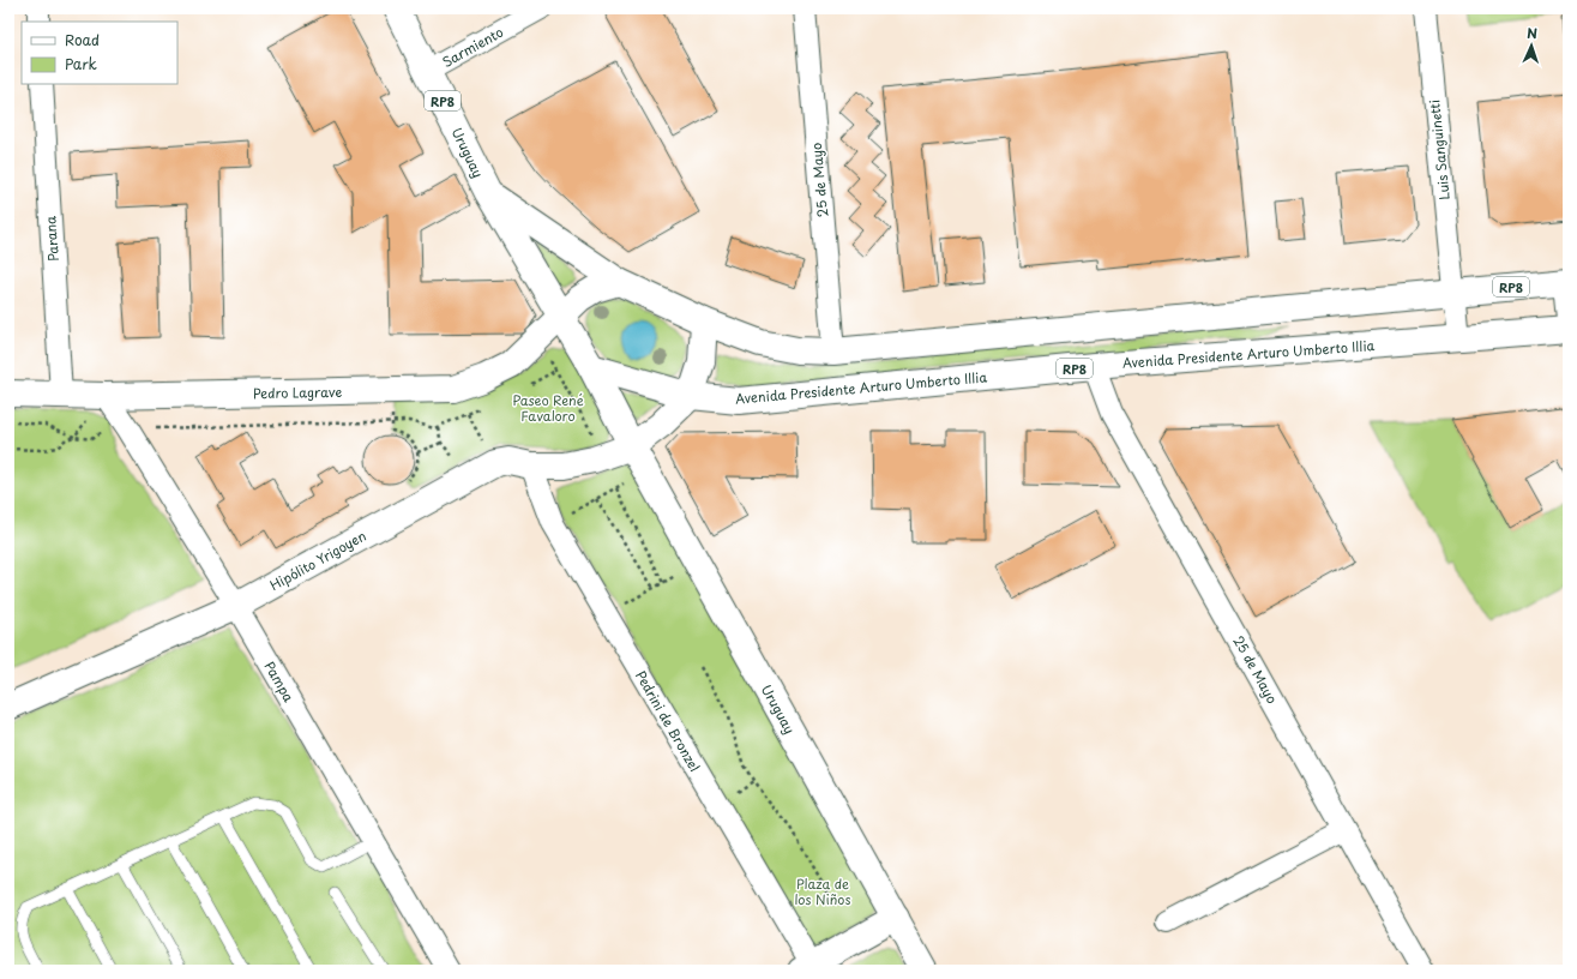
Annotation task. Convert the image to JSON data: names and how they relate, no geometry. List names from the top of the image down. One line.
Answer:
{"streets":{"main road":["RP8","Uruguay","Avenida Presidente Arturo Umberto Illia","Pedro Lagrave","Hipólito Yrigoyen"],"street":["Sarmiento","Luis Sanguinetti","25 de Mayo","Parana","Pampa","Pedrini de Bronzel"]},"crossings":[["Sarmiento","Uruguay"],["RP8","Luis Sanguinetti"],["RP8","Uruguay"],["RP8","25 de Mayo"],["RP8","Avenida Presidente Arturo Umberto Illia"],["RP8","Pedro Lagrave"],["Luis Sanguinetti","Avenida Presidente Arturo Umberto Illia"],["Uruguay","Avenida Presidente Arturo Umberto Illia"],["Uruguay","Hipólito Yrigoyen"],["25 de Mayo","Avenida Presidente Arturo Umberto Illia"],["Parana","Pedro Lagrave"],["Avenida Presidente Arturo Umberto Illia","Hipólito Yrigoyen"],["Pedro Lagrave","Pampa"],["Hipólito Yrigoyen","Pampa"],["Hipólito Yrigoyen","Pedrini de Bronzel"]],"parks":["Paseo René Favaloro","Plaza de los Niños"],"legend":["Road","Park"],"north":"top"}
